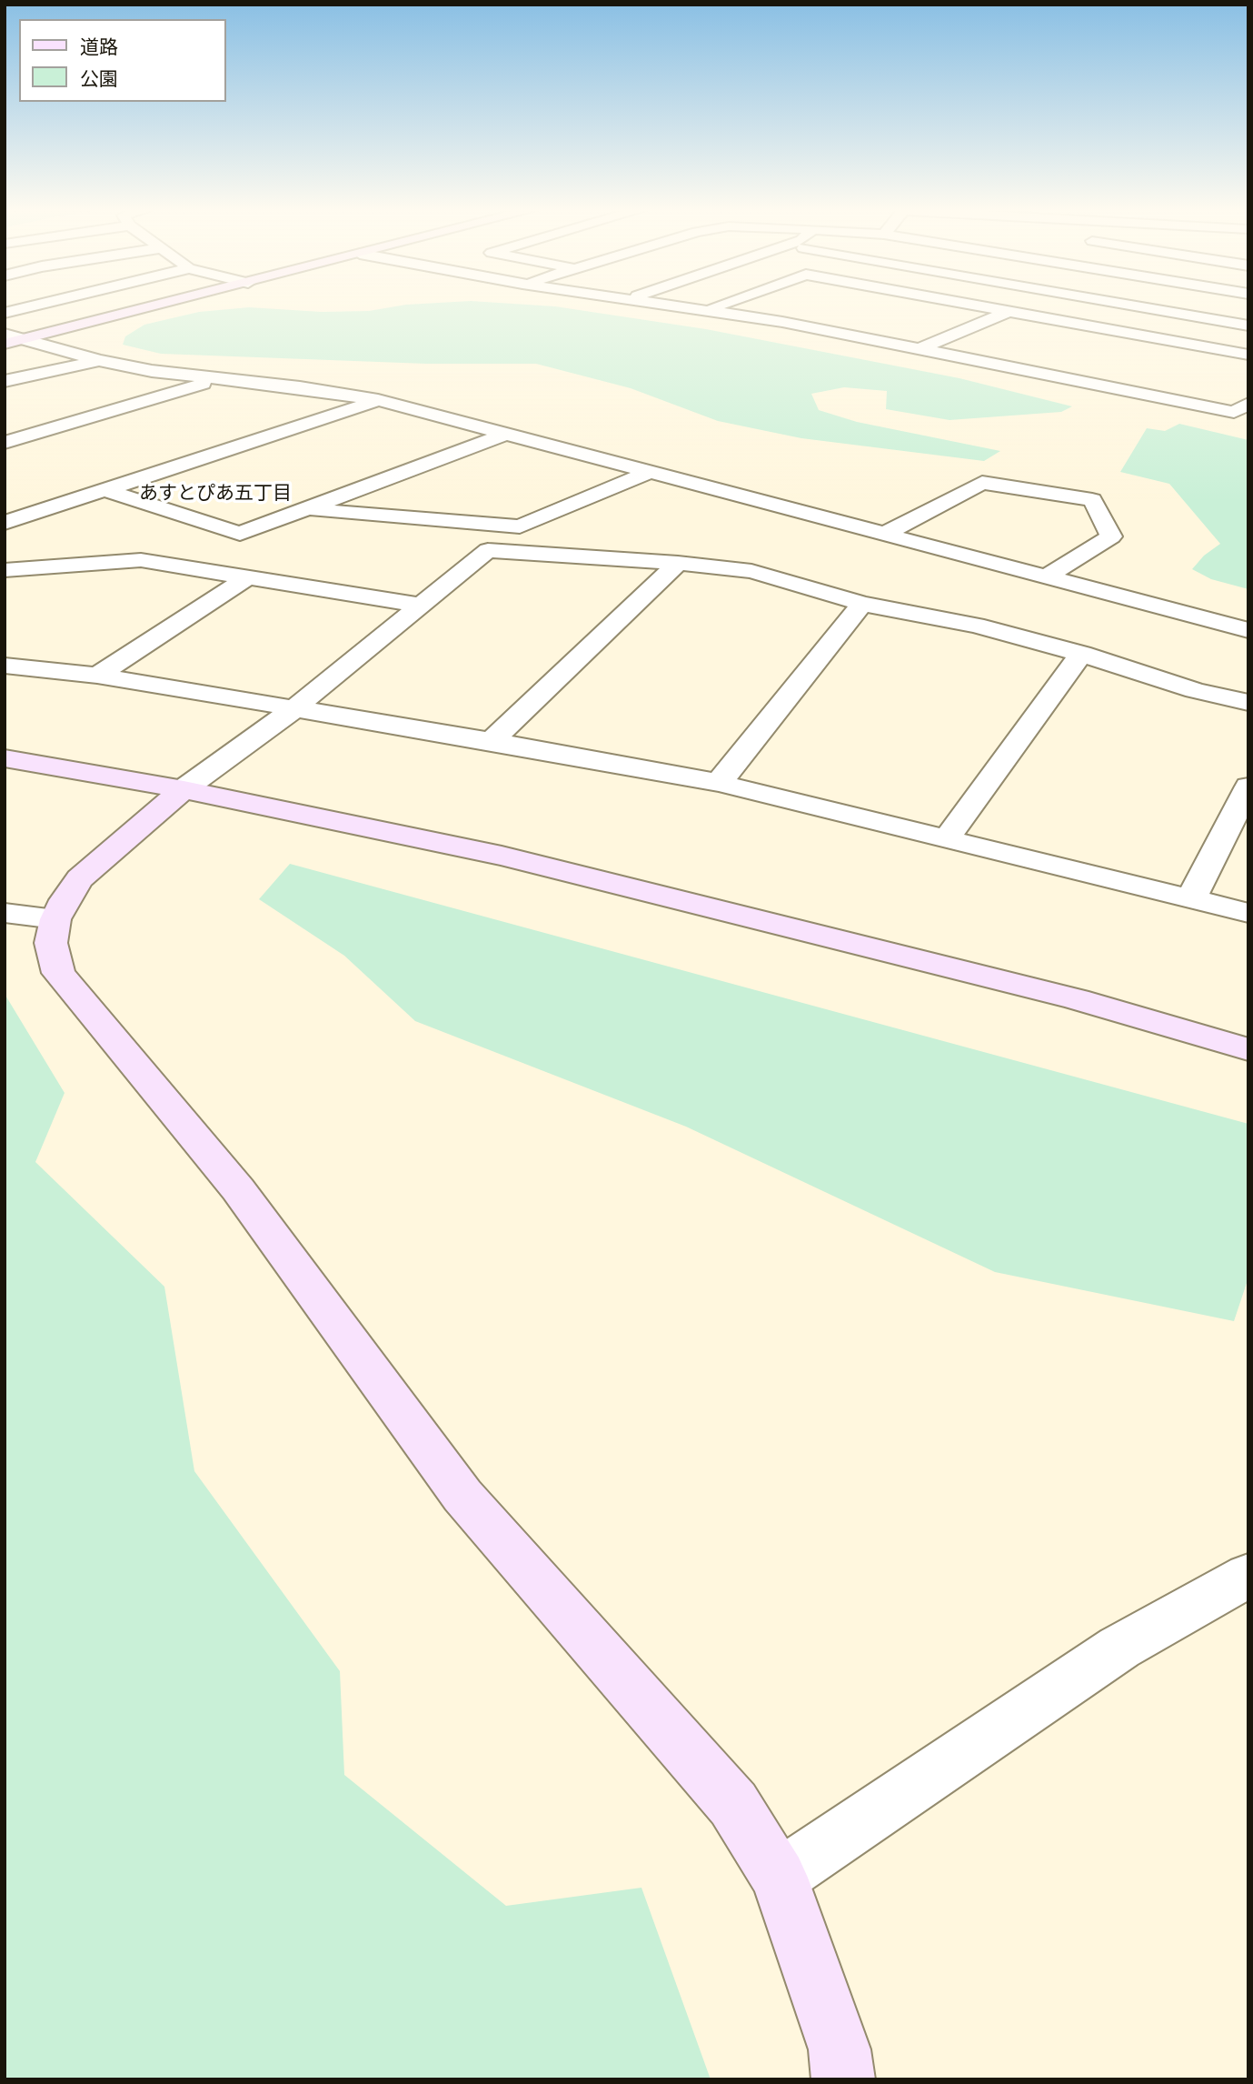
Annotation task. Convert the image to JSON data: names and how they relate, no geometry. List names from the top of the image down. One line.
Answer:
{"districts":["あすとぴあ五丁目"],"legend":["道路","公園"]}
